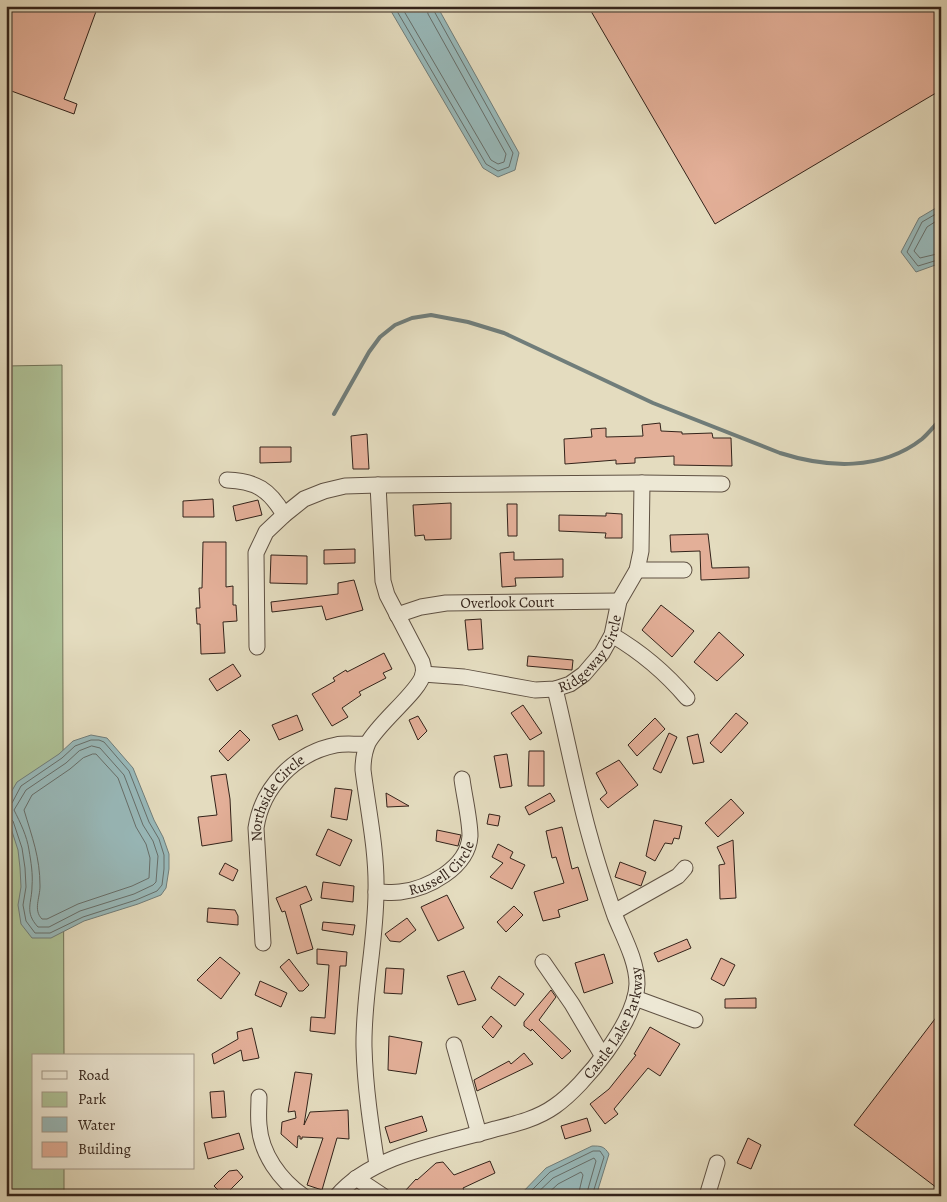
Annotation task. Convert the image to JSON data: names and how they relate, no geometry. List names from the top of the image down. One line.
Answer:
{"streets":{"street":["Overlook Court","Ridgeway Circle","Northside Circle","Russell Circle","Castle Lake Parkway"]},"crossings":[["Overlook Court","Ridgeway Circle"],["Ridgeway Circle","Castle Lake Parkway"]],"legend":["Road","Park","Water","Building"]}
